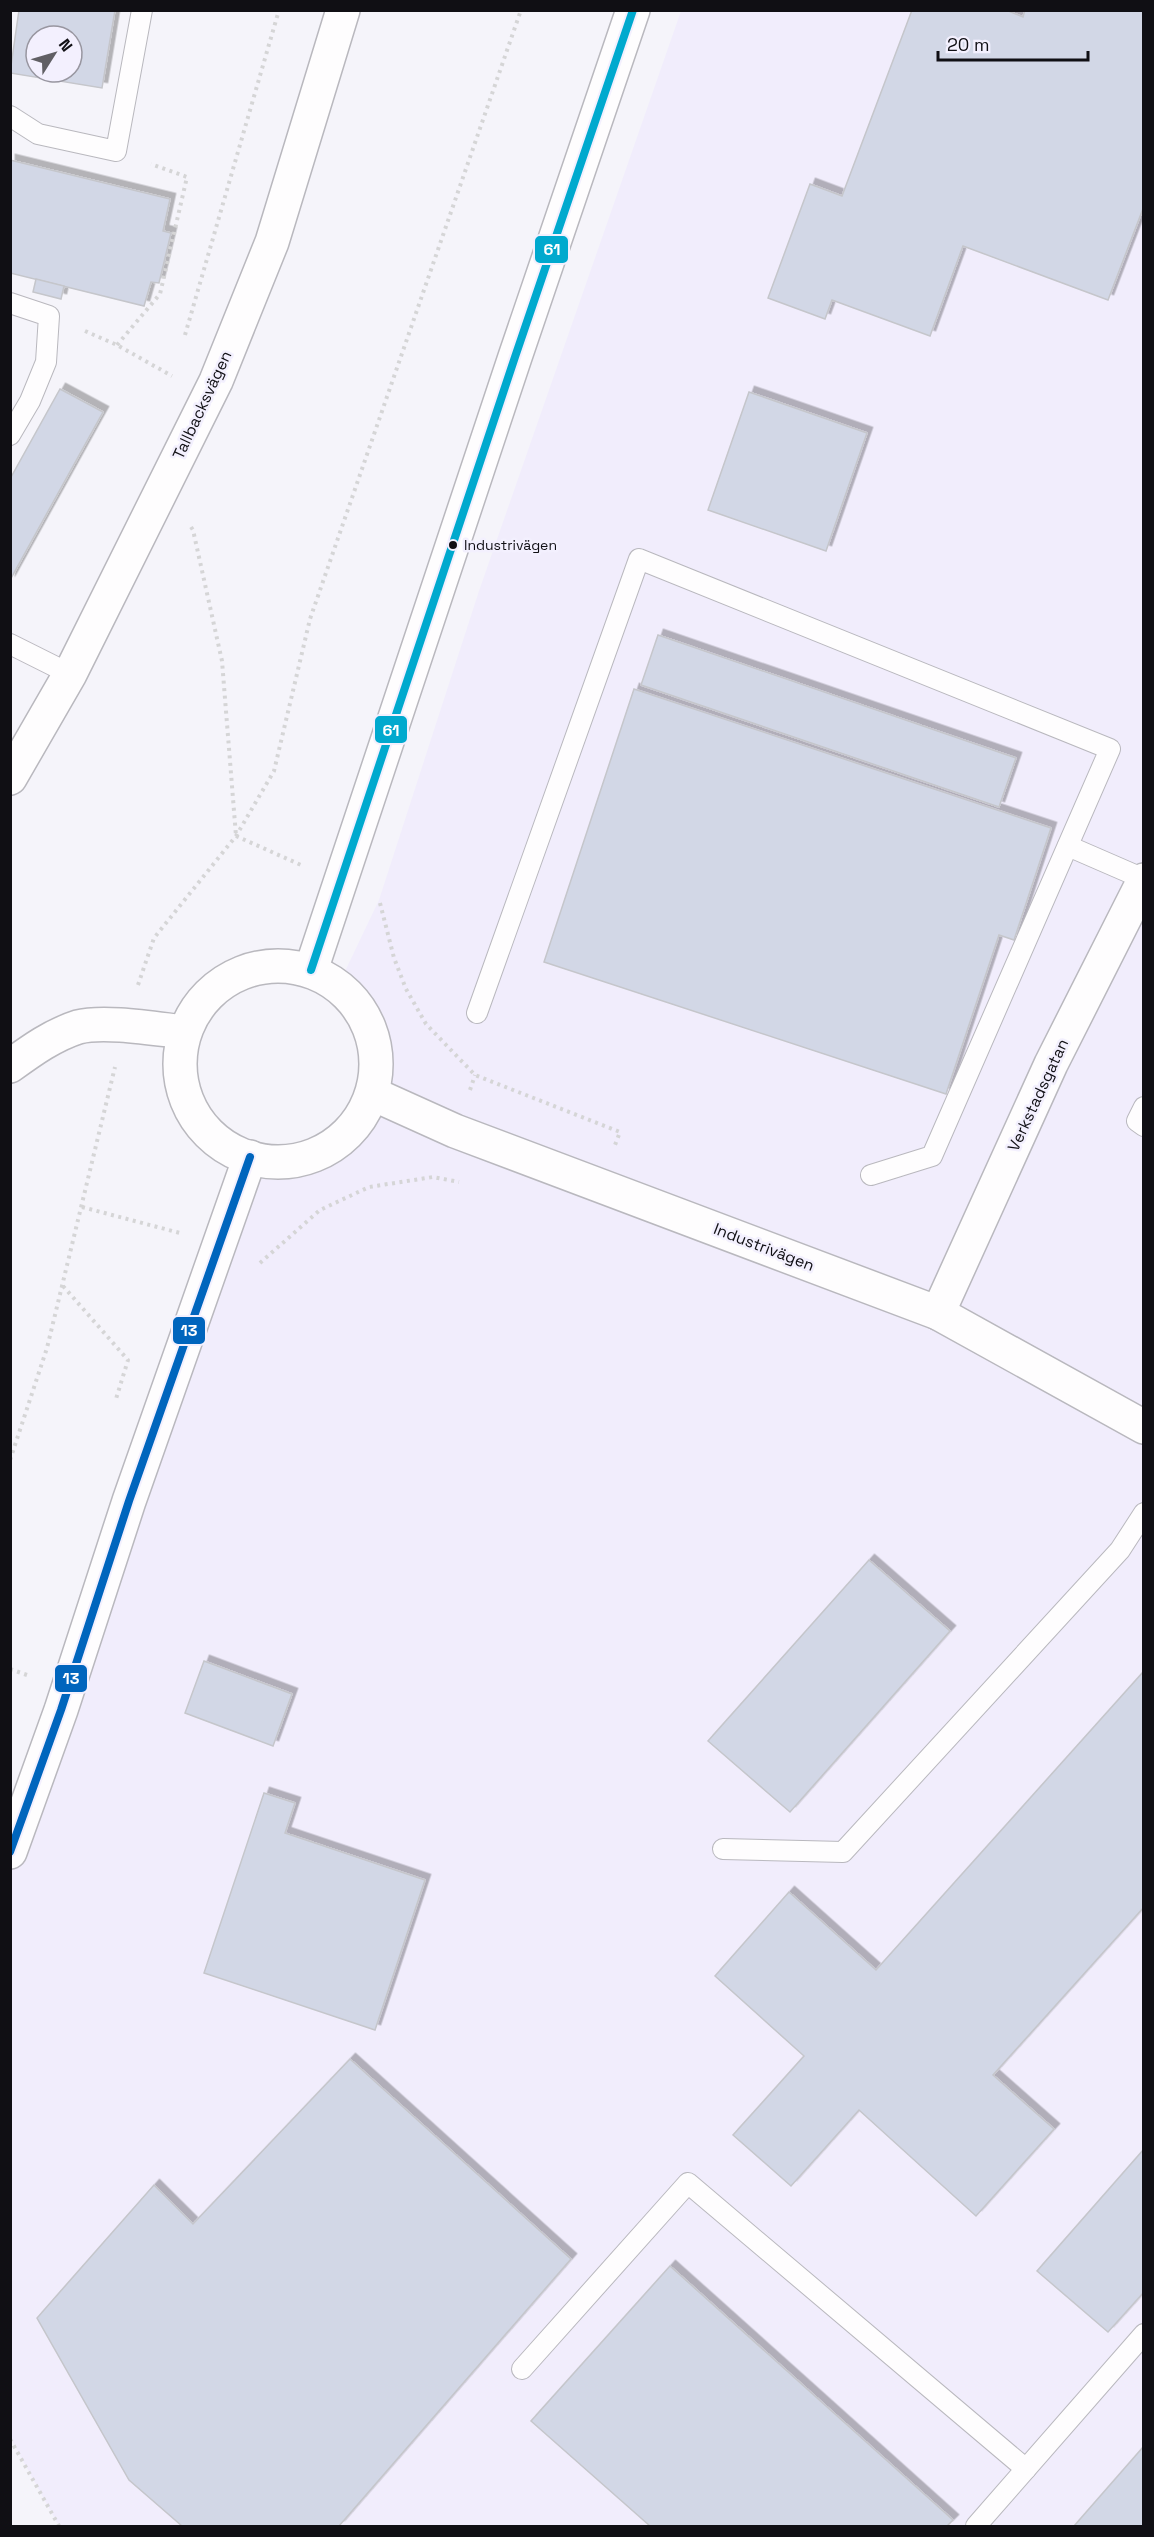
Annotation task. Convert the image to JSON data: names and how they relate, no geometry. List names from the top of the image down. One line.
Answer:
{"streets":{"street":["Tallbacksvägen","Verkstadsgatan","Industrivägen"]},"crossings":[["Verkstadsgatan","Industrivägen"]],"places":["Industrivägen"],"lines":["transit line 61","transit line 13"],"scale_bar":"20 m","north":"top right"}
